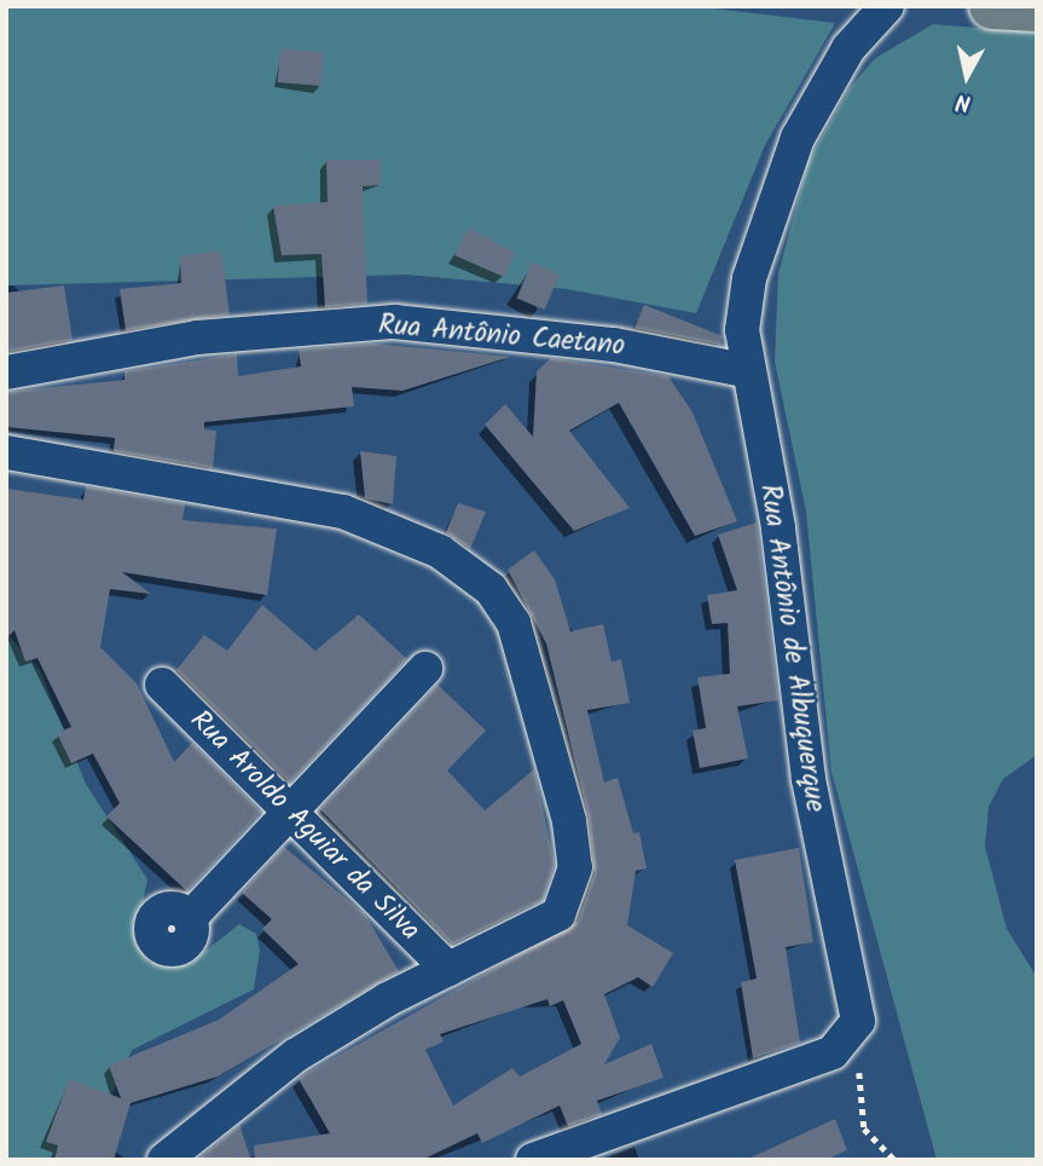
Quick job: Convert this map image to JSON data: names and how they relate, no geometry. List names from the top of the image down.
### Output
{
  "streets": {
    "street": ["Rua Antônio Caetano", "Rua Antônio de Albuquerque", "Rua Aroldo Aguiar da Silva"]
  },
  "crossings": [
    ["Rua Antônio Caetano", "Rua Antônio de Albuquerque"]
  ],
  "north": "bottom"
}
